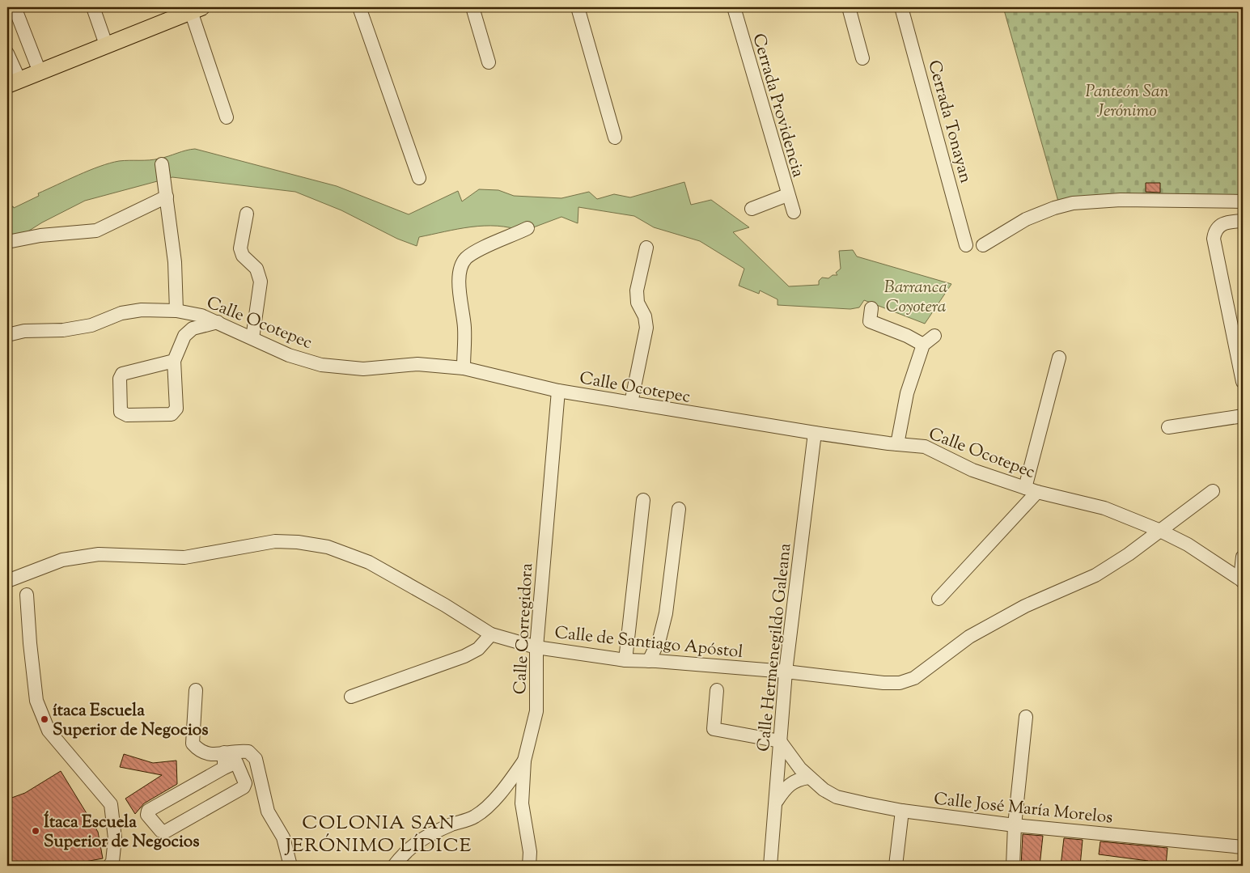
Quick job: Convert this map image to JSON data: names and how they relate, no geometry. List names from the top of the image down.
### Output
{
  "streets": {
    "street": [
      "Cerrada Providencia",
      "Cerrada Tonayan",
      "Calle Ocotepec",
      "Calle Corregidora",
      "Calle de Santiago Apóstol",
      "Calle Hermenegildo Galeana",
      "Calle José María Morelos"
    ]
  },
  "crossings": [
    ["Calle Ocotepec", "Calle Corregidora"],
    ["Calle Ocotepec", "Calle de Santiago Apóstol"],
    ["Calle Ocotepec", "Calle Hermenegildo Galeana"],
    ["Calle Corregidora", "Calle de Santiago Apóstol"],
    ["Calle de Santiago Apóstol", "Calle Hermenegildo Galeana"],
    ["Calle Hermenegildo Galeana", "Calle José María Morelos"]
  ],
  "districts": ["COLONIA SAN JERÓNIMO LÍDICE"],
  "parks": ["Panteón San Jerónimo", "Barranca Coyotera"],
  "places": ["ítaca Escuela Superior de Negocios", "Ítaca Escuela Superior de Negocios"]
}
